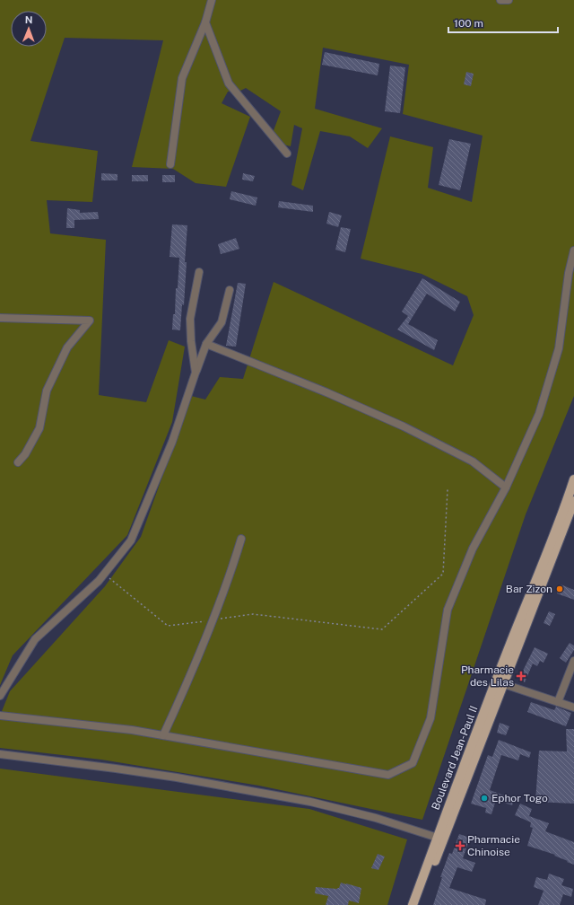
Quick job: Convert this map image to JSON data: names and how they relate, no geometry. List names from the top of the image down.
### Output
{
  "streets": {
    "main road": ["Boulevard Jean-Paul II"]
  },
  "places": {
    "other": ["Bar Zizon", "Ephor Togo"],
    "health": ["Pharmacie des Lilas", "Pharmacie Chinoise"]
  },
  "scale_bar": "100 m",
  "north": "top"
}
